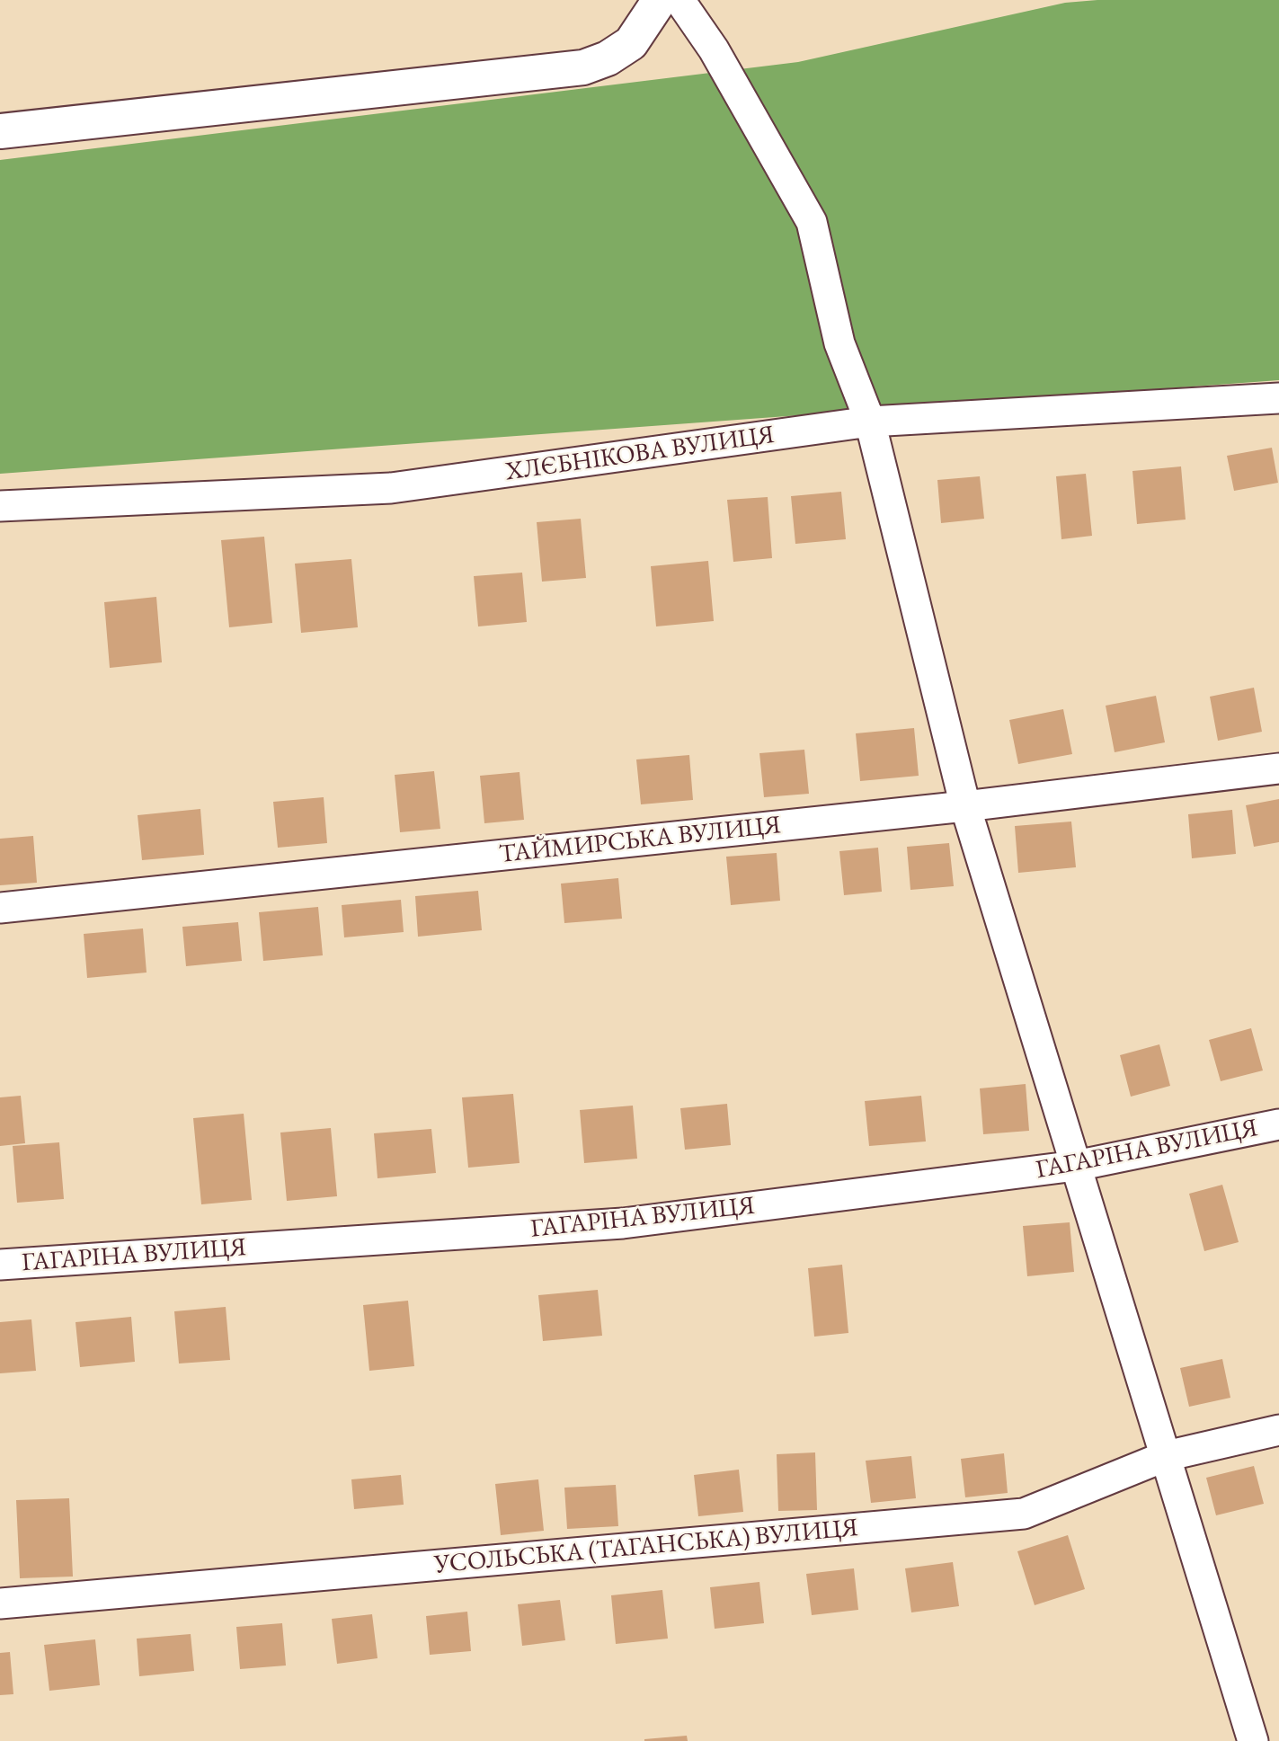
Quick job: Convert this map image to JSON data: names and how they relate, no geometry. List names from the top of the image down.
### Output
{
  "streets": {
    "street": [
      "ХЛЄБНІКОВА ВУЛИЦЯ",
      "ТАЙМИРСЬКА ВУЛИЦЯ",
      "ГАГАРІНА ВУЛИЦЯ",
      "УСОЛЬСЬКА (ТАГАНСЬКА) ВУЛИЦЯ"
    ]
  }
}
